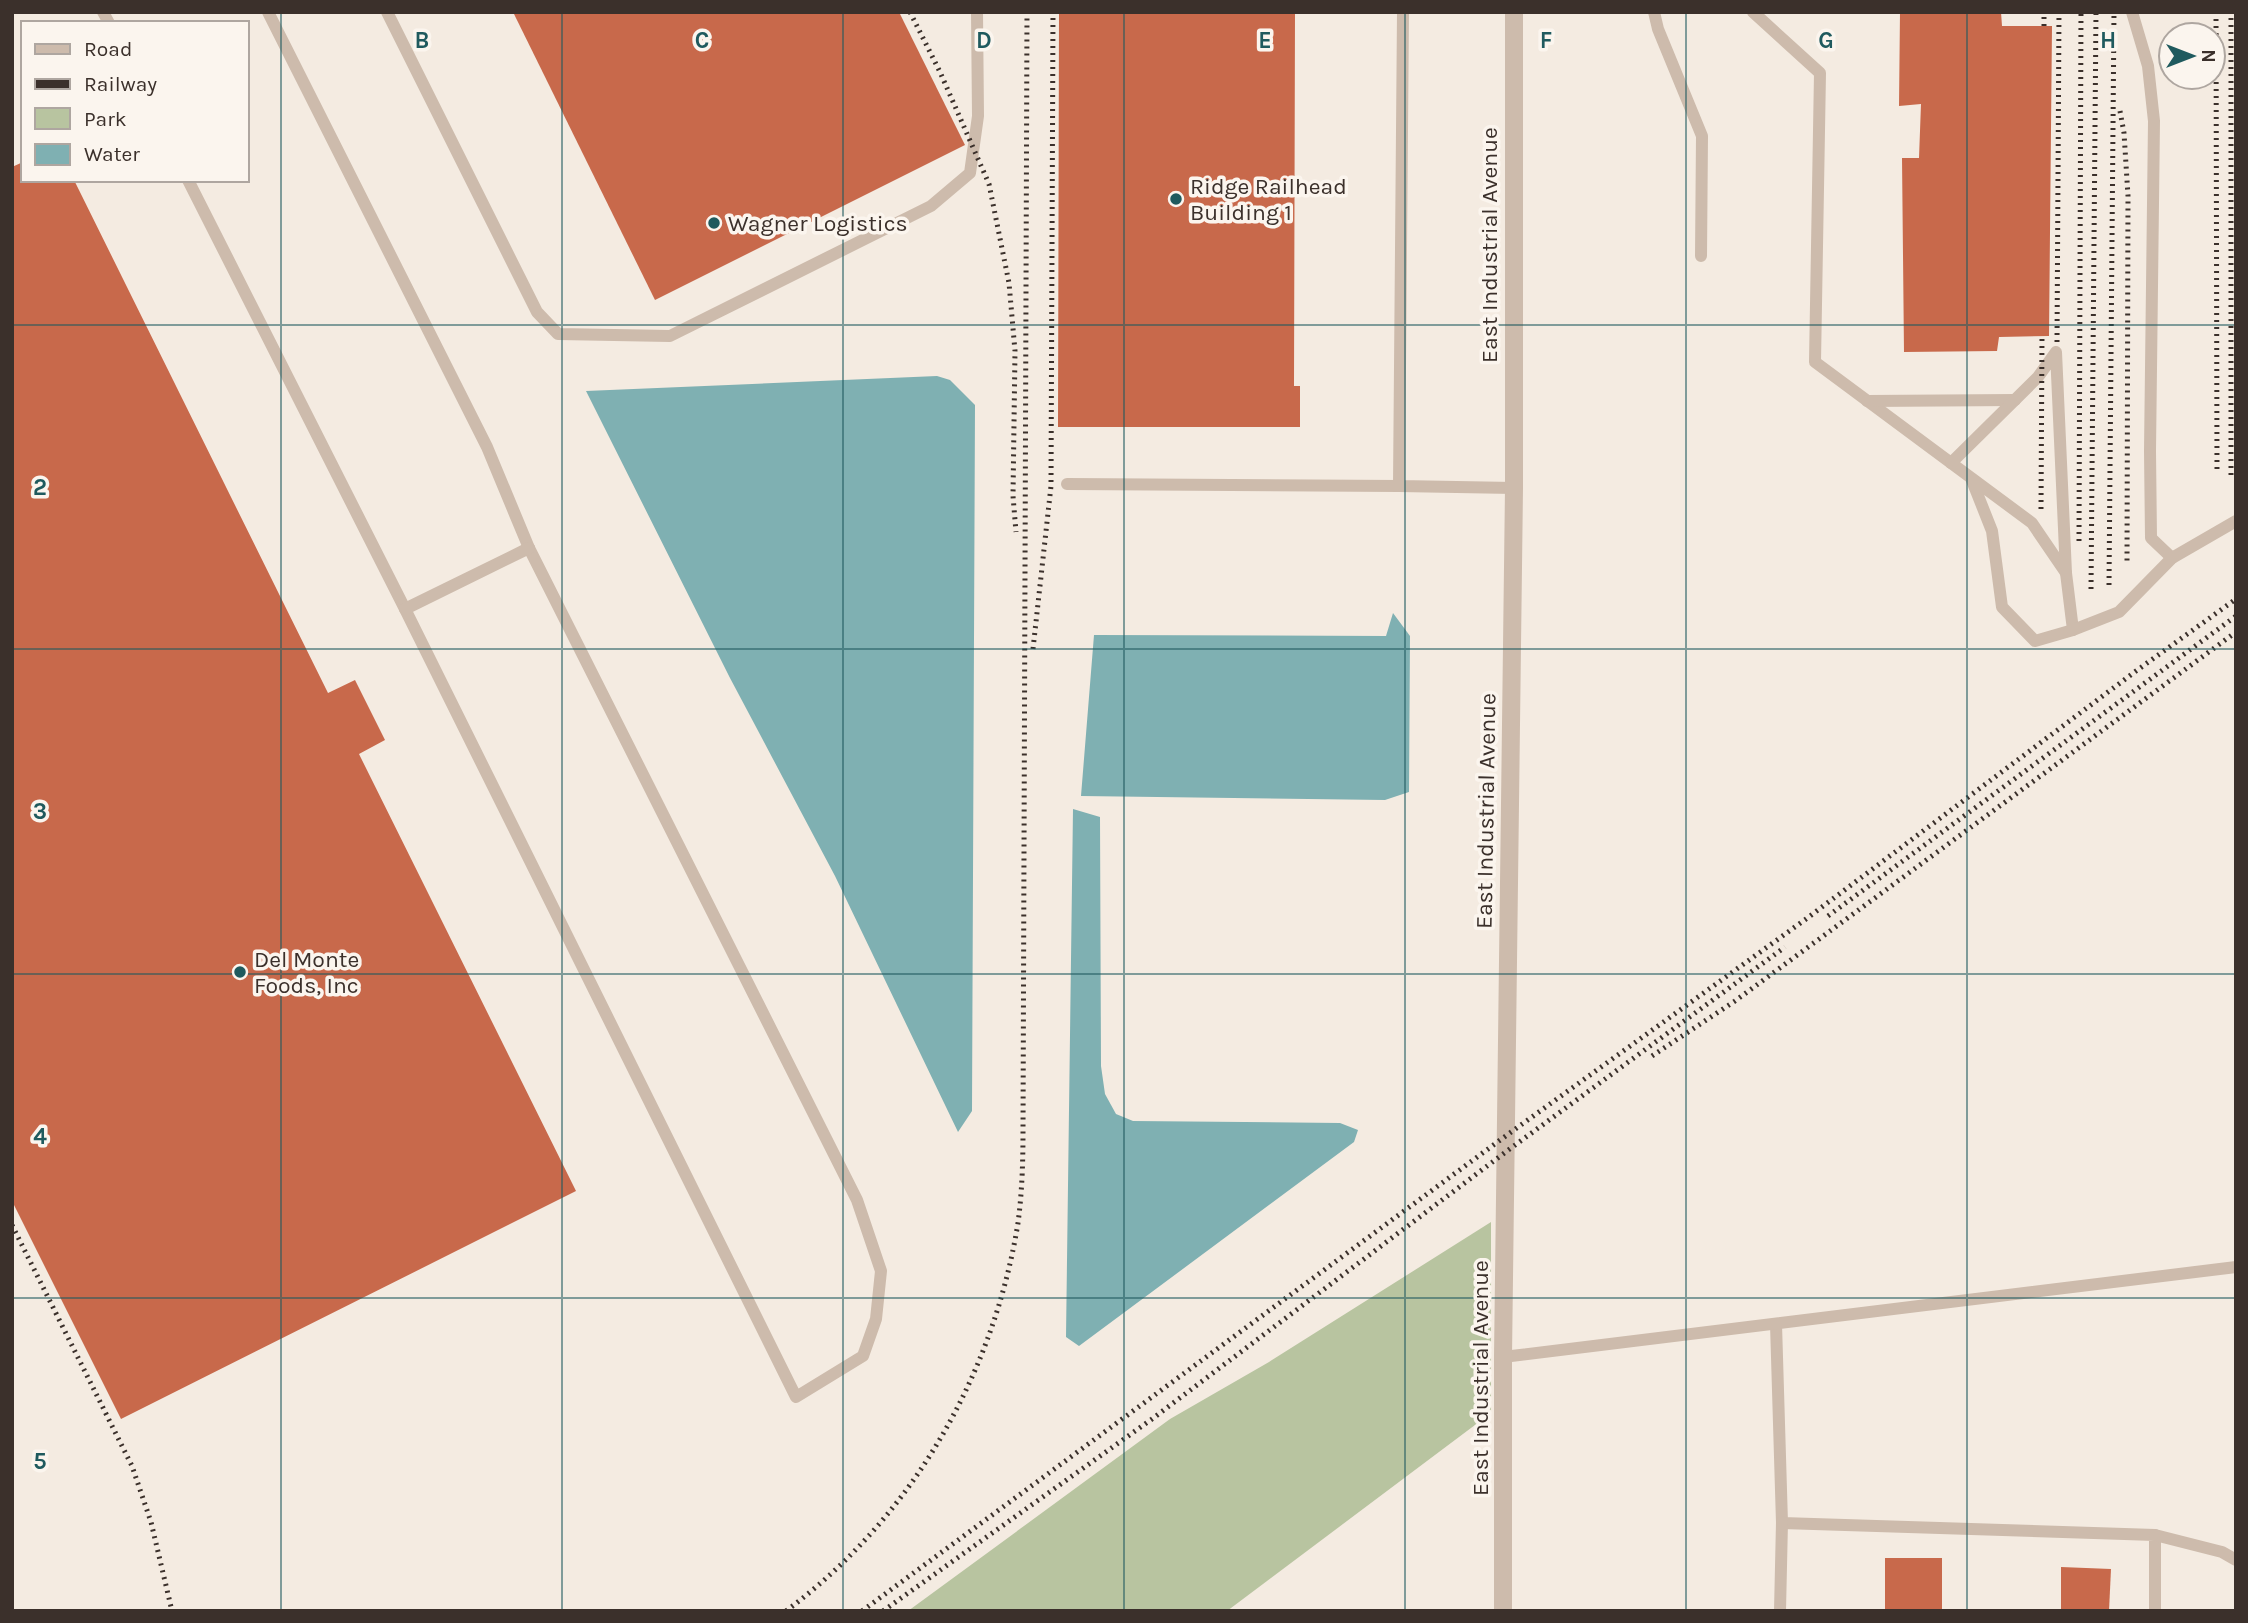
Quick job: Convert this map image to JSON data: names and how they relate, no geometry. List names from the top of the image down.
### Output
{
  "streets": {
    "street": ["East Industrial Avenue"]
  },
  "places": ["Ridge Railhead Building 1", "Wagner Logistics", "Del Monte Foods, Inc"],
  "legend": [
    "Road",
    "Railway",
    "Park",
    "Water"
  ],
  "north": "right",
  "grid": {
    "columns": [
      "B",
      "C",
      "D",
      "E",
      "F",
      "G",
      "H"
    ],
    "rows": [
      "2",
      "3",
      "4",
      "5"
    ]
  }
}
